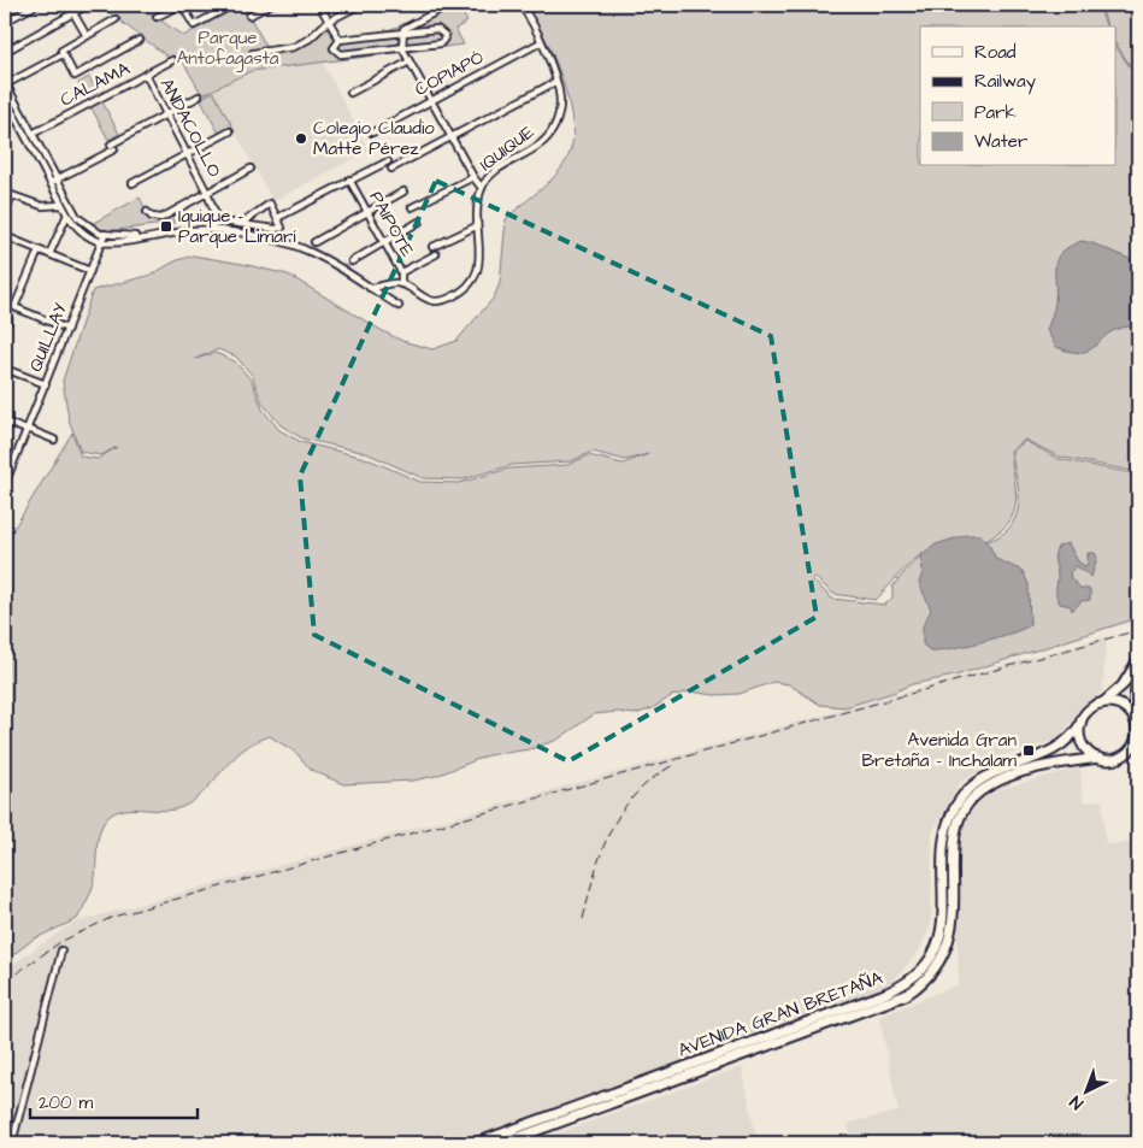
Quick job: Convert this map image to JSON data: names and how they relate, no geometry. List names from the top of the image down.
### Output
{
  "streets": {
    "main road": ["AVENIDA GRAN BRETAÑA"],
    "street": [
      "COPIAPÓ",
      "CALAMA",
      "ANDACOLLO",
      "IQUIQUE",
      "PAIPOTE",
      "QUILLAY"
    ]
  },
  "crossings": [
    ["COPIAPÓ", "IQUIQUE"],
    ["CALAMA", "ANDACOLLO"],
    ["IQUIQUE", "PAIPOTE"]
  ],
  "parks": ["Parque Antofagasta"],
  "places": {
    "other": ["Colegio Claudio Matte Pérez"],
    "transit": ["Iquique - Parque Limarí", "Avenida Gran Bretaña - Inchalam"]
  },
  "legend": [
    "Road",
    "Railway",
    "Park",
    "Water"
  ],
  "scale_bar": "200 m",
  "north": "bottom left"
}
